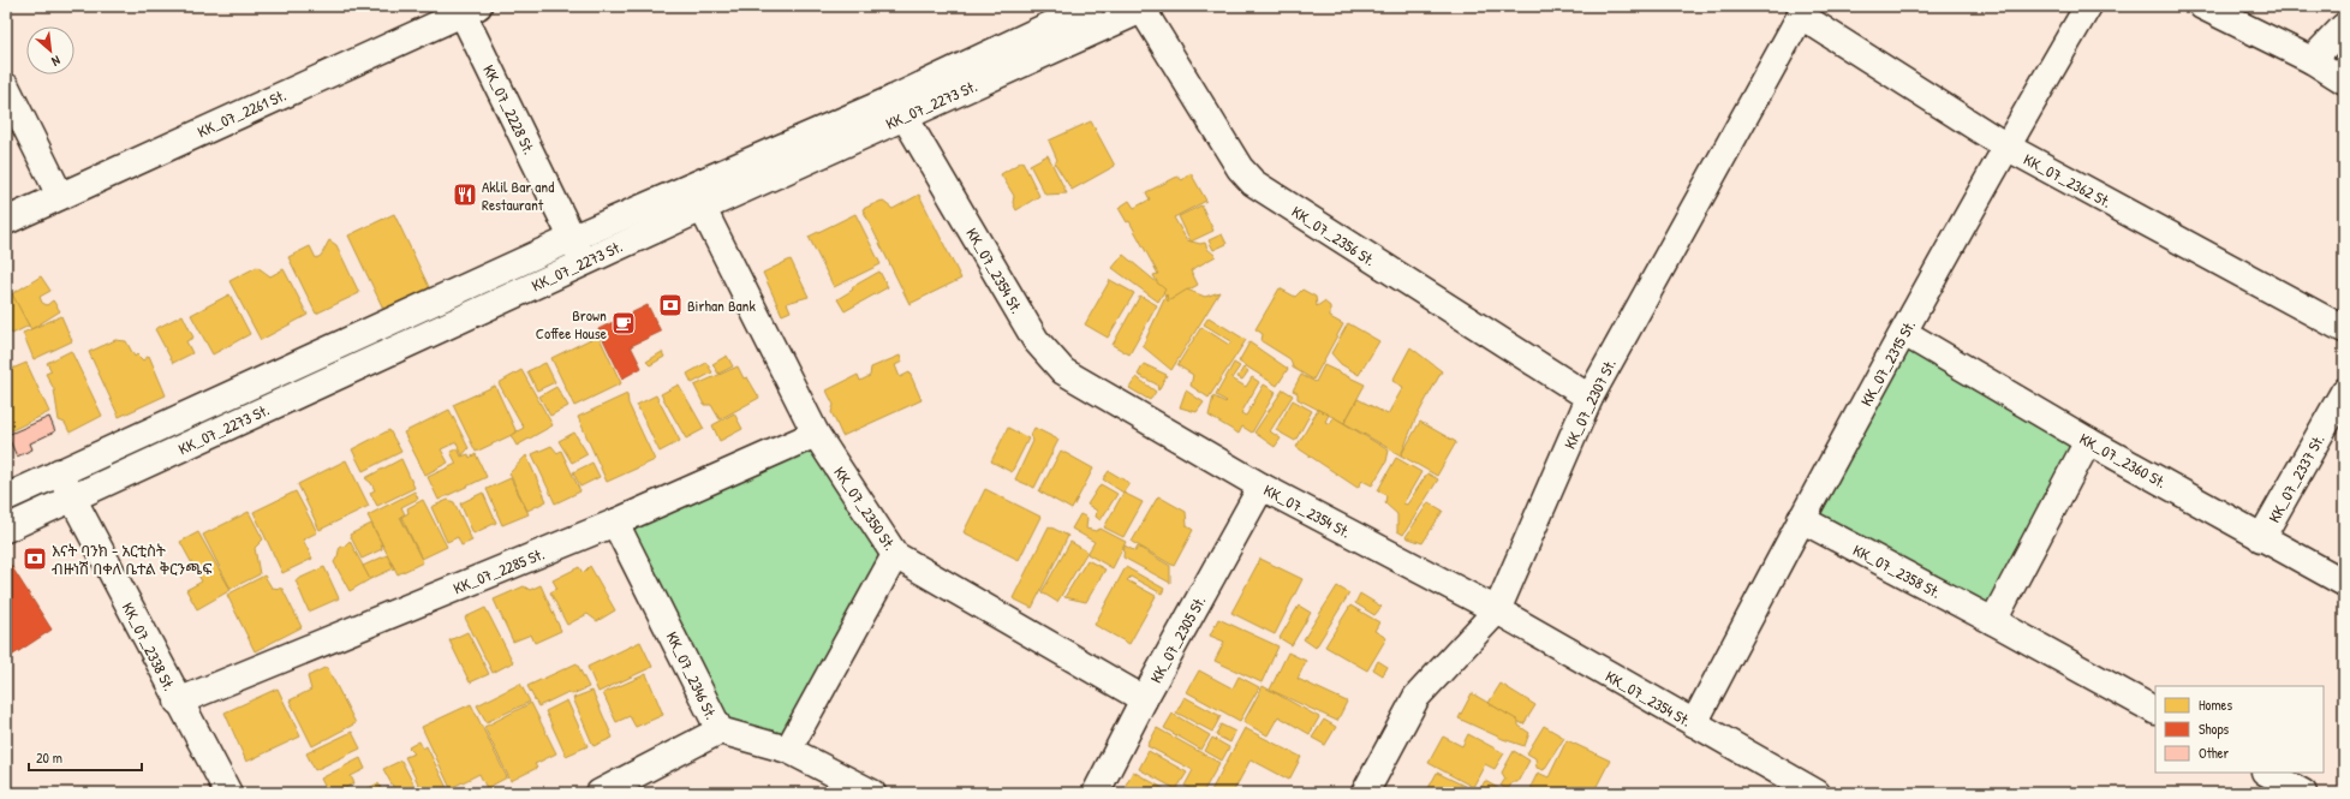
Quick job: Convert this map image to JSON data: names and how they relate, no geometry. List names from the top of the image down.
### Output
{
  "streets": {
    "street": [
      "KK_07_2273 St.",
      "KK_07_2228 St.",
      "KK_07_2261 St.",
      "KK_07_2362 St.",
      "KK_07_2356 St.",
      "KK_07_2354 St.",
      "KK_07_2315 St.",
      "KK_07_2307 St.",
      "KK_07_2360 St.",
      "KK_07_2337 St.",
      "KK_07_2350 St.",
      "KK_07_2285 St.",
      "KK_07_2358 St.",
      "KK_07_2305 St.",
      "KK_07_2338 St.",
      "KK_07_2346 St."
    ]
  },
  "crossings": [
    ["KK_07_2273 St.", "KK_07_2228 St."],
    ["KK_07_2273 St.", "KK_07_2356 St."],
    ["KK_07_2273 St.", "KK_07_2354 St."],
    ["KK_07_2273 St.", "KK_07_2350 St."],
    ["KK_07_2273 St.", "KK_07_2338 St."],
    ["KK_07_2228 St.", "KK_07_2261 St."],
    ["KK_07_2362 St.", "KK_07_2315 St."],
    ["KK_07_2362 St.", "KK_07_2307 St."],
    ["KK_07_2356 St.", "KK_07_2307 St."],
    ["KK_07_2354 St.", "KK_07_2315 St."],
    ["KK_07_2354 St.", "KK_07_2307 St."],
    ["KK_07_2354 St.", "KK_07_2305 St."],
    ["KK_07_2315 St.", "KK_07_2360 St."],
    ["KK_07_2315 St.", "KK_07_2358 St."],
    ["KK_07_2360 St.", "KK_07_2337 St."],
    ["KK_07_2350 St.", "KK_07_2285 St."],
    ["KK_07_2350 St.", "KK_07_2305 St."],
    ["KK_07_2285 St.", "KK_07_2338 St."],
    ["KK_07_2285 St.", "KK_07_2346 St."]
  ],
  "places": {
    "restaurant": ["Aklil Bar and Restaurant"],
    "bank": ["Birhan Bank", "እናት ባንክ - አርቲስት ብዙነሽ በቀለ ቤተል ቅርንጫፍ"],
    "cafe": ["Brown Coffee House"]
  },
  "legend": ["Homes", "Shops", "Other"],
  "scale_bar": "20 m",
  "north": "bottom right"
}
